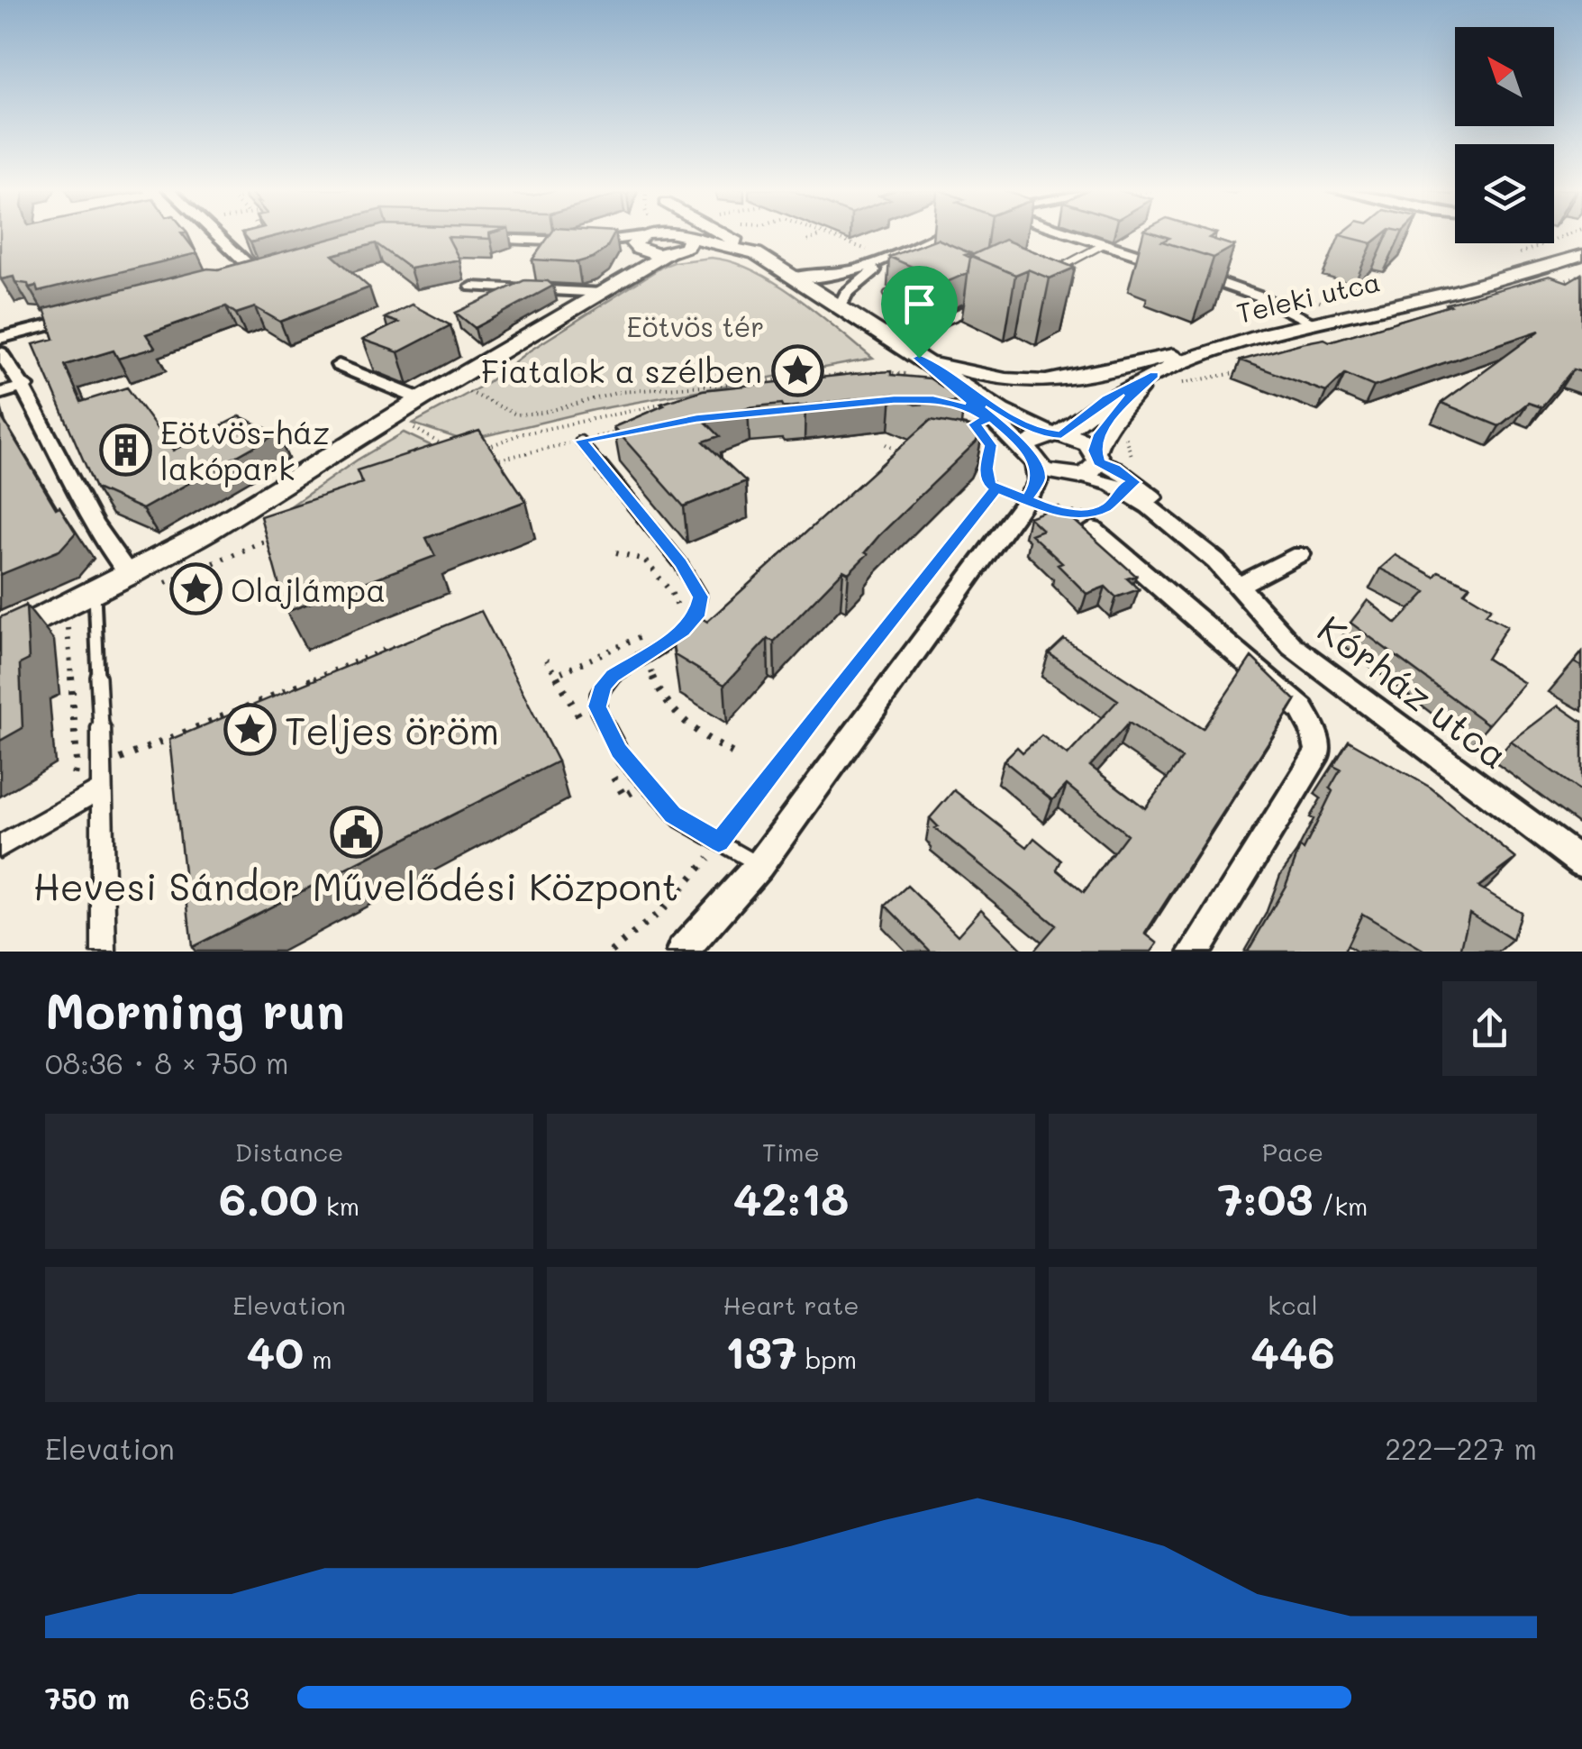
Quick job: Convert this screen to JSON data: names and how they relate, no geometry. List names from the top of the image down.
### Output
{
  "streets": {
    "street": ["Teleki utca", "Kórház utca"]
  },
  "crossings": [
    ["Teleki utca", "Kórház utca"]
  ],
  "parks": ["Eötvös tér"],
  "places": {
    "place": ["Fiatalok a szélben", "Olajlámpa", "Teljes öröm"],
    "building": ["Eötvös-ház lakópark"],
    "public building": ["Hevesi Sándor Művelődési Központ"]
  },
  "north": "top left",
  "page": {
    "heading": ["Morning run", "08:36 · 8 × 750 m"],
    "stats": [
      ["Distance", "6.00 km"],
      ["Time", "42:18"],
      ["Pace", "7:03 /km"],
      ["Elevation", "40 m"],
      ["Heart rate", "137 bpm"],
      ["kcal", "446"]
    ],
    "chart": ["Elevation", "222–227 m"],
    "list": [
      {
        "name": "750 m",
        "note": "6:53"
      }
    ]
  }
}
